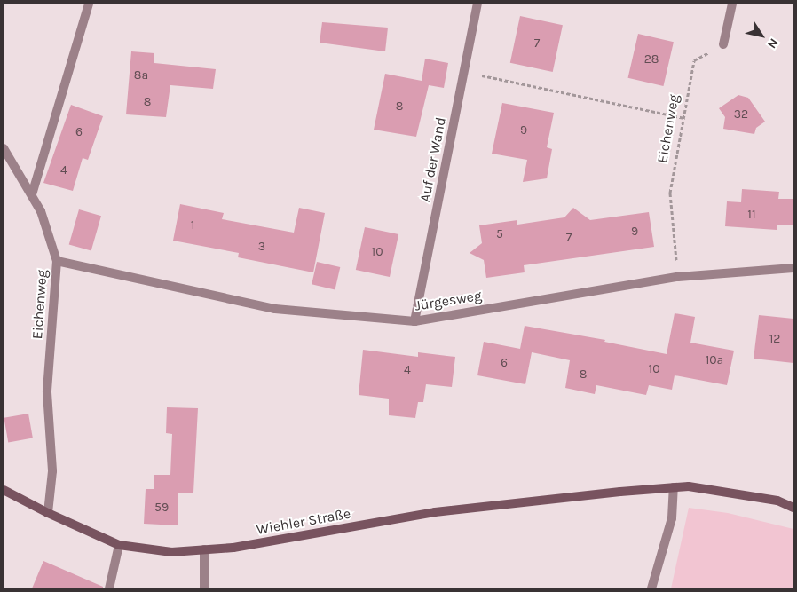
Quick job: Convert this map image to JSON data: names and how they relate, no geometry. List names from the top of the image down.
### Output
{
  "streets": {
    "main road": ["Wiehler Straße"],
    "street": ["Eichenweg", "Auf der Wand", "Jürgesweg"]
  },
  "crossings": [
    ["Eichenweg", "Jürgesweg"],
    ["Eichenweg", "Wiehler Straße"],
    ["Auf der Wand", "Jürgesweg"]
  ],
  "house_numbers": [
    "7",
    "28",
    "8a",
    "8",
    "8",
    "32",
    "9",
    "6",
    "4",
    "11",
    "1",
    "9",
    "5",
    "7",
    "3",
    "10",
    "12",
    "10a",
    "6",
    "10",
    "4",
    "8",
    "59"
  ],
  "north": "bottom right"
}
